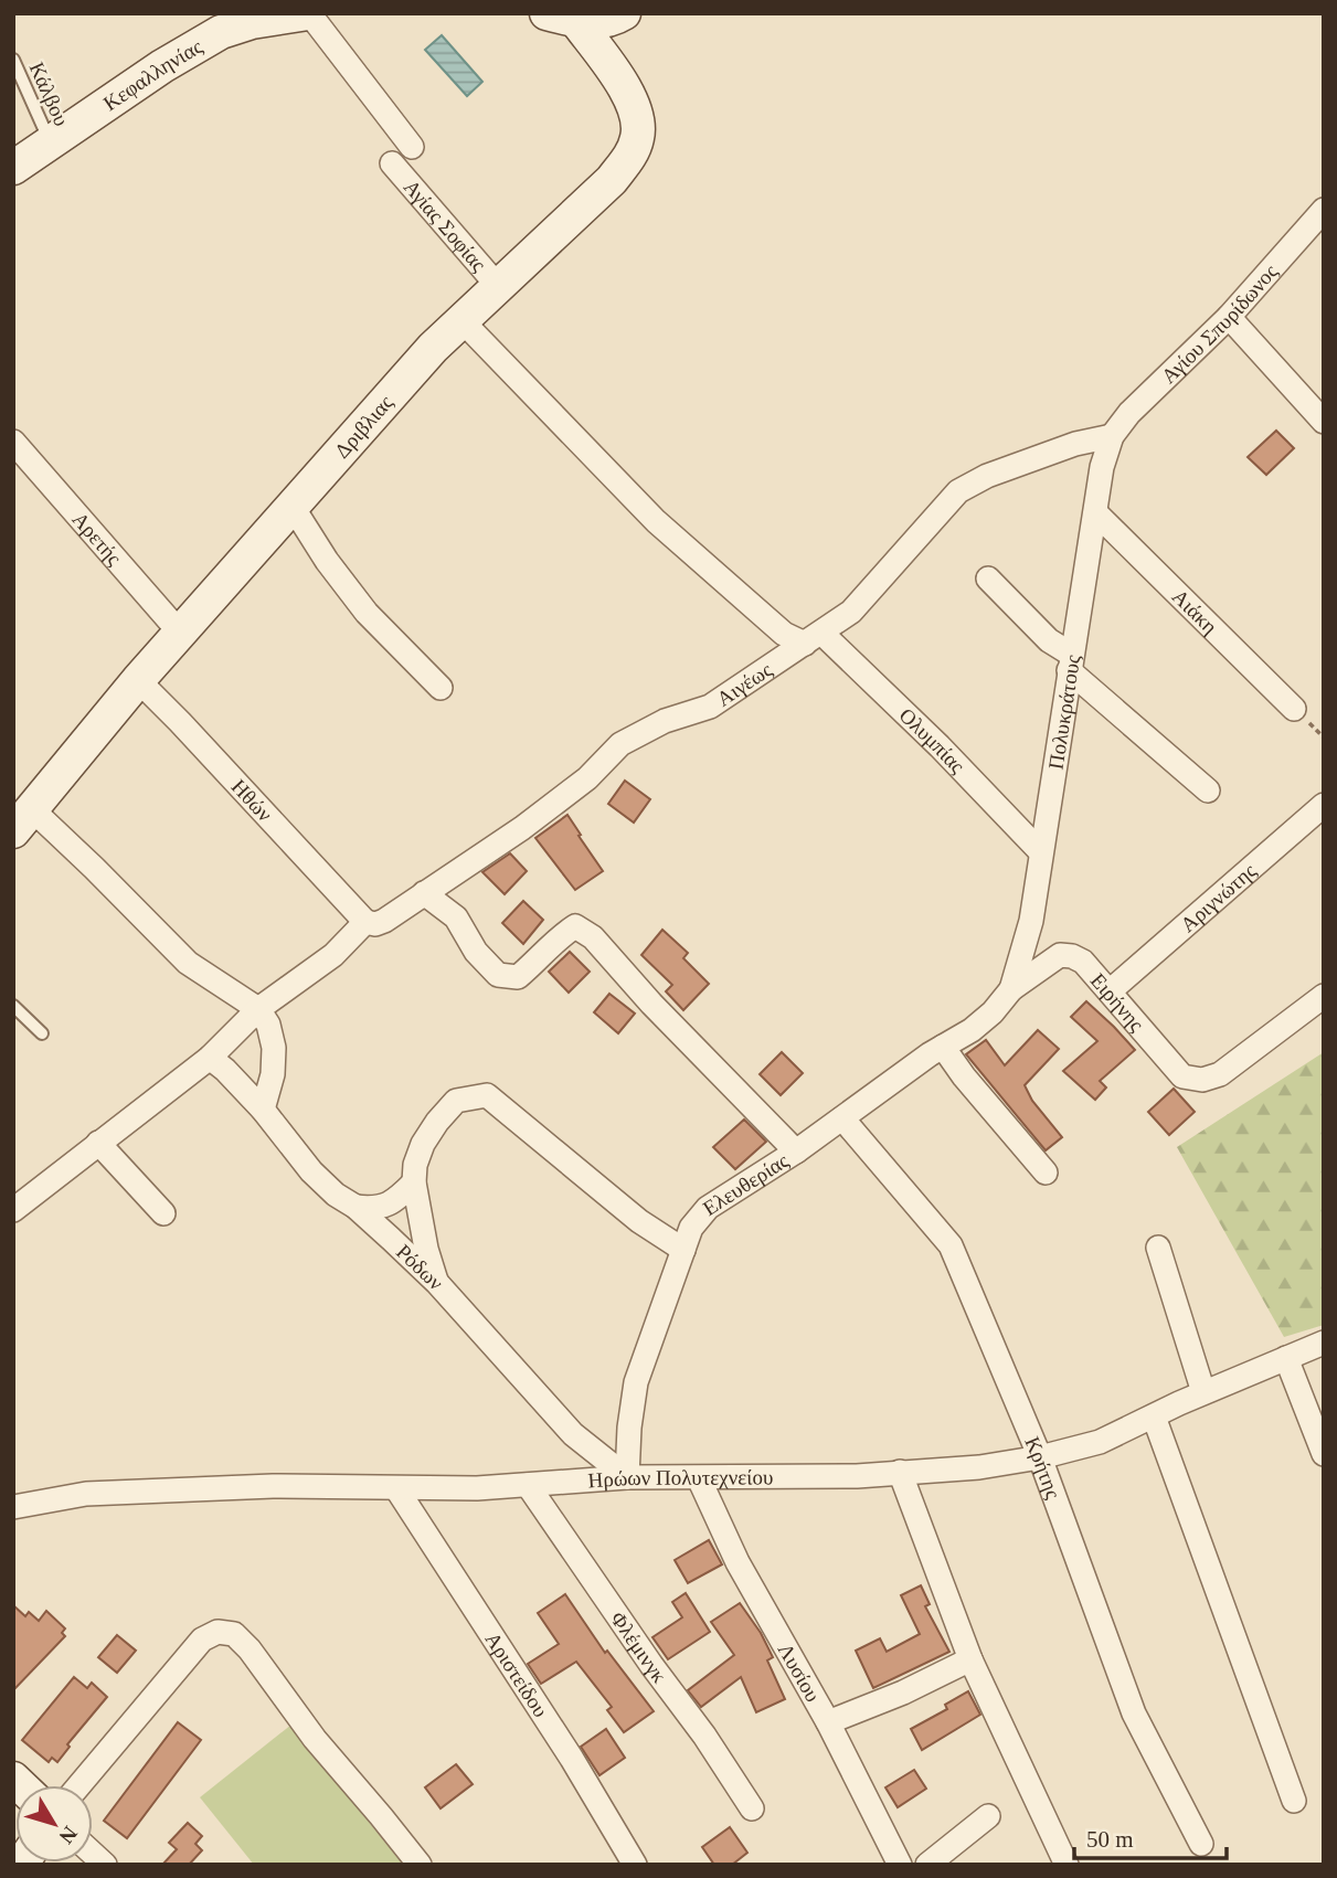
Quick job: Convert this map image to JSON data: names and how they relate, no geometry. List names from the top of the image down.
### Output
{
  "streets": {
    "street": [
      "Κεφαλληνίας",
      "Αγίας Σοφίας",
      "Αγίου Σπυρίδωνος",
      "Δριβλιας",
      "Αρετής",
      "Αιάκη",
      "Αιγέως",
      "Πολυκράτους",
      "Ολυμπίας",
      "Ηθών",
      "Αριγνώτης",
      "Ειρήνης",
      "Ελευθερίας",
      "Ρόδων",
      "Κρήτης",
      "Ηρώων Πολυτεχνείου",
      "Φλέμινγκ",
      "Λυσίου",
      "Αριστείδου"
    ],
    "lane": ["Κάλβου"]
  },
  "crossings": [
    ["Κεφαλληνίας", "Κάλβου"],
    ["Αγίας Σοφίας", "Δριβλιας"],
    ["Αγίου Σπυρίδωνος", "Αιγέως"],
    ["Αγίου Σπυρίδωνος", "Πολυκράτους"],
    ["Δριβλιας", "Αρετής"],
    ["Δριβλιας", "Ολυμπίας"],
    ["Δριβλιας", "Ηθών"],
    ["Αιάκη", "Πολυκράτους"],
    ["Αιγέως", "Πολυκράτους"],
    ["Αιγέως", "Ολυμπίας"],
    ["Αιγέως", "Ηθών"],
    ["Πολυκράτους", "Ολυμπίας"],
    ["Πολυκράτους", "Ειρήνης"],
    ["Πολυκράτους", "Ελευθερίας"],
    ["Αριγνώτης", "Ειρήνης"],
    ["Ειρήνης", "Ελευθερίας"],
    ["Ελευθερίας", "Ρόδων"],
    ["Ελευθερίας", "Κρήτης"],
    ["Ελευθερίας", "Ηρώων Πολυτεχνείου"],
    ["Ρόδων", "Ηρώων Πολυτεχνείου"],
    ["Κρήτης", "Ηρώων Πολυτεχνείου"],
    ["Ηρώων Πολυτεχνείου", "Φλέμινγκ"],
    ["Ηρώων Πολυτεχνείου", "Λυσίου"],
    ["Ηρώων Πολυτεχνείου", "Αριστείδου"]
  ],
  "scale_bar": "50 m",
  "north": "bottom right"
}
